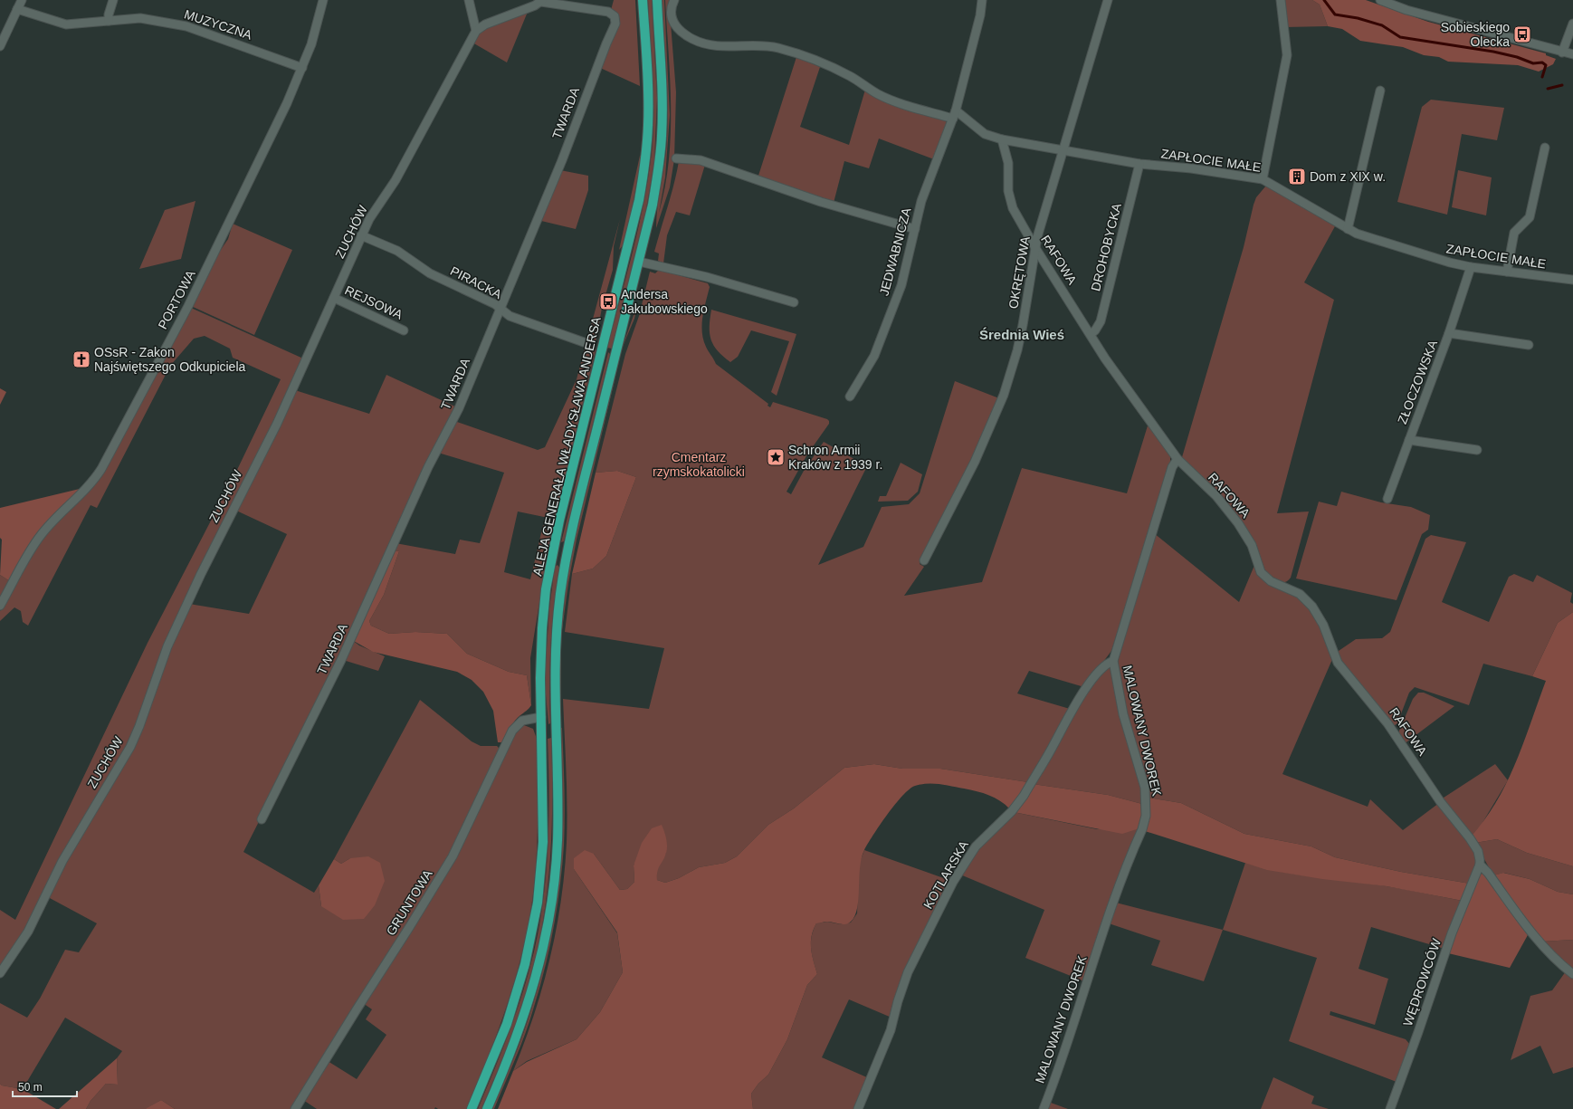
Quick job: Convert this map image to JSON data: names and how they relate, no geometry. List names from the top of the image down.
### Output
{
  "streets": {
    "main road": ["ALEJA GENERAŁA WŁADYSŁAWA ANDERSA"],
    "street": [
      "MUZYCZNA",
      "TWARDA",
      "ZAPŁOCIE MAŁE",
      "ZUCHÓW",
      "DROHOBYCKA",
      "JEDWABNICZA",
      "RAFOWA",
      "OKRĘTOWA",
      "PIRACKA",
      "PORTOWA",
      "REJSOWA",
      "ZŁOCZOWSKA",
      "MALOWANY DWOREK",
      "KOTLARSKA",
      "GRUNTOWA",
      "WĘDROWCÓW"
    ]
  },
  "crossings": [
    ["MUZYCZNA", "PORTOWA"],
    ["TWARDA", "PIRACKA"],
    ["ZAPŁOCIE MAŁE", "DROHOBYCKA"],
    ["ZAPŁOCIE MAŁE", "RAFOWA"],
    ["ZAPŁOCIE MAŁE", "OKRĘTOWA"],
    ["ZAPŁOCIE MAŁE", "ZŁOCZOWSKA"],
    ["ZUCHÓW", "PIRACKA"],
    ["ZUCHÓW", "REJSOWA"],
    ["DROHOBYCKA", "RAFOWA"],
    ["RAFOWA", "OKRĘTOWA"],
    ["RAFOWA", "MALOWANY DWOREK"],
    ["RAFOWA", "WĘDROWCÓW"],
    ["ALEJA GENERAŁA WŁADYSŁAWA ANDERSA", "GRUNTOWA"],
    ["MALOWANY DWOREK", "KOTLARSKA"]
  ],
  "districts": ["Średnia Wieś"],
  "parks": ["Cmentarz rzymskokatolicki"],
  "places": {
    "bus stop": ["Sobieskiego Olecka", "Andersa Jakubowskiego"],
    "building": ["Dom z XIX w."],
    "church": ["OSsR - Zakon Najświętszego Odkupiciela"],
    "place": ["Schron Armii Kraków z 1939 r."]
  },
  "scale_bar": "50 m"
}
